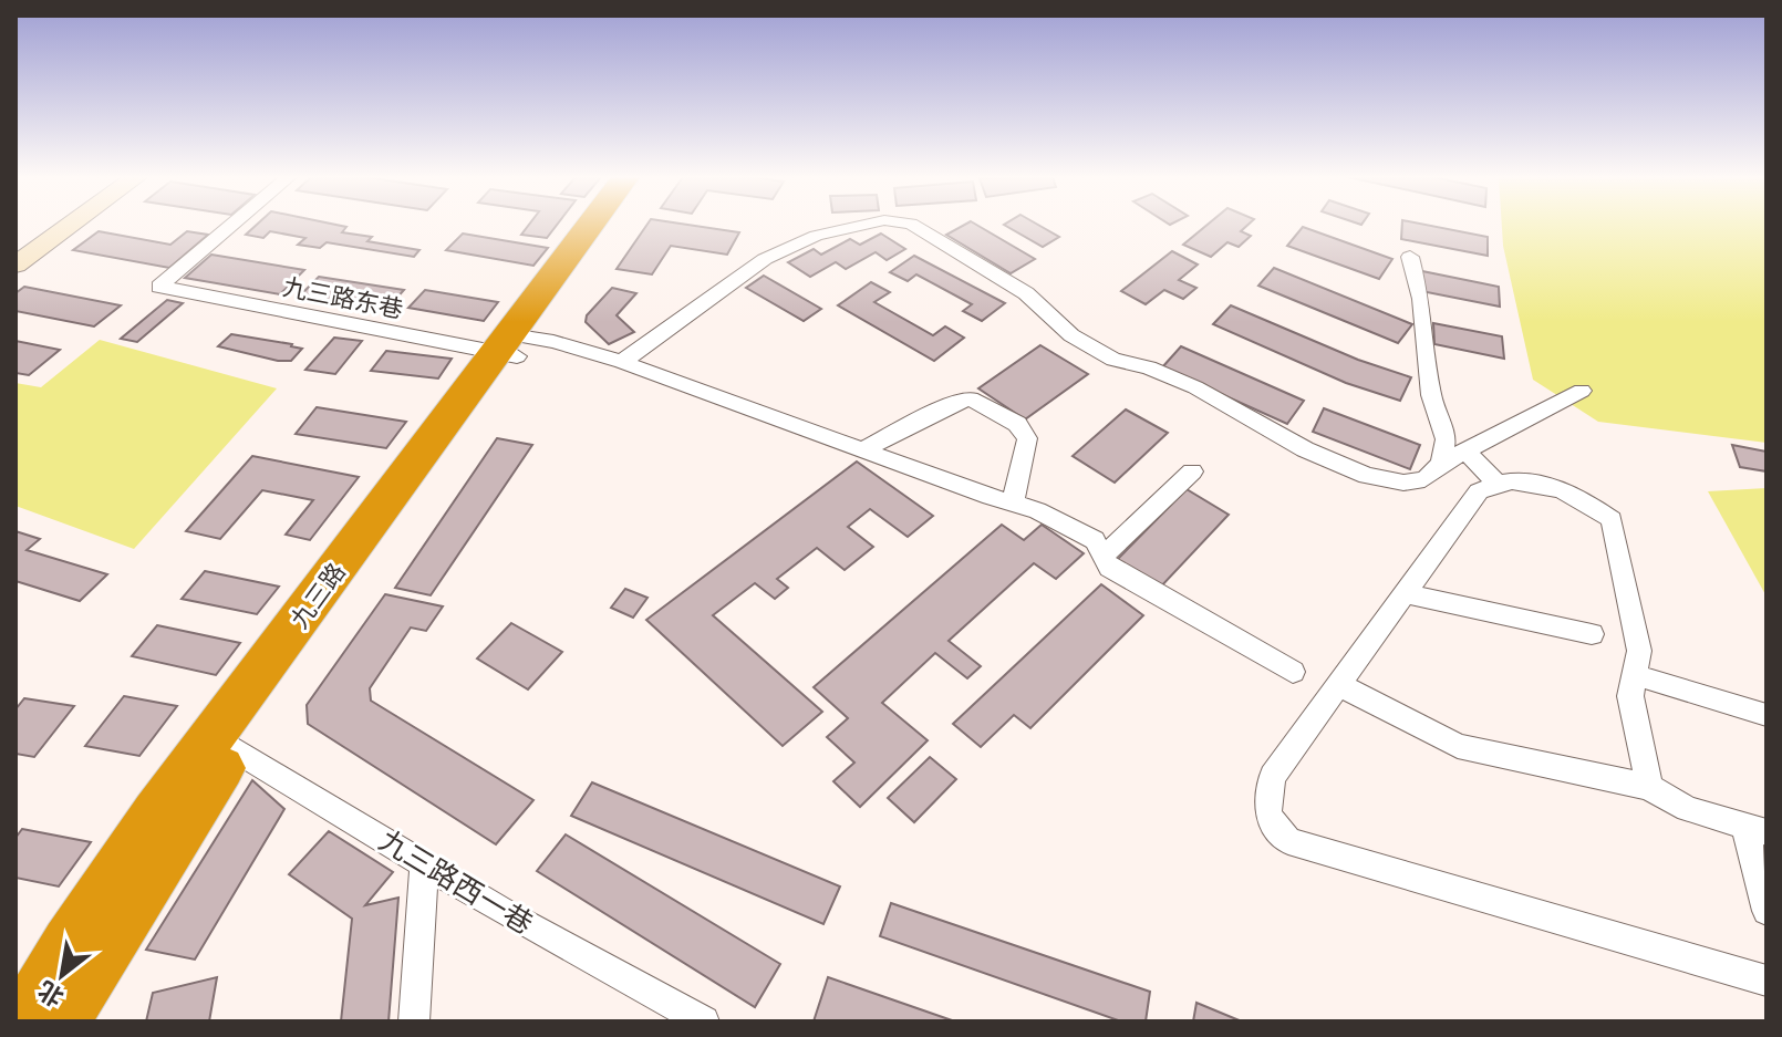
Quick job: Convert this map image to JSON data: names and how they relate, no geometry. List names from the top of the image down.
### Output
{
  "streets": {
    "highway": ["九三路"],
    "street": ["九三路东巷", "九三路西一巷"]
  },
  "crossings": [
    ["九三路东巷", "九三路"],
    ["九三路", "九三路西一巷"]
  ],
  "north": "bottom left"
}
